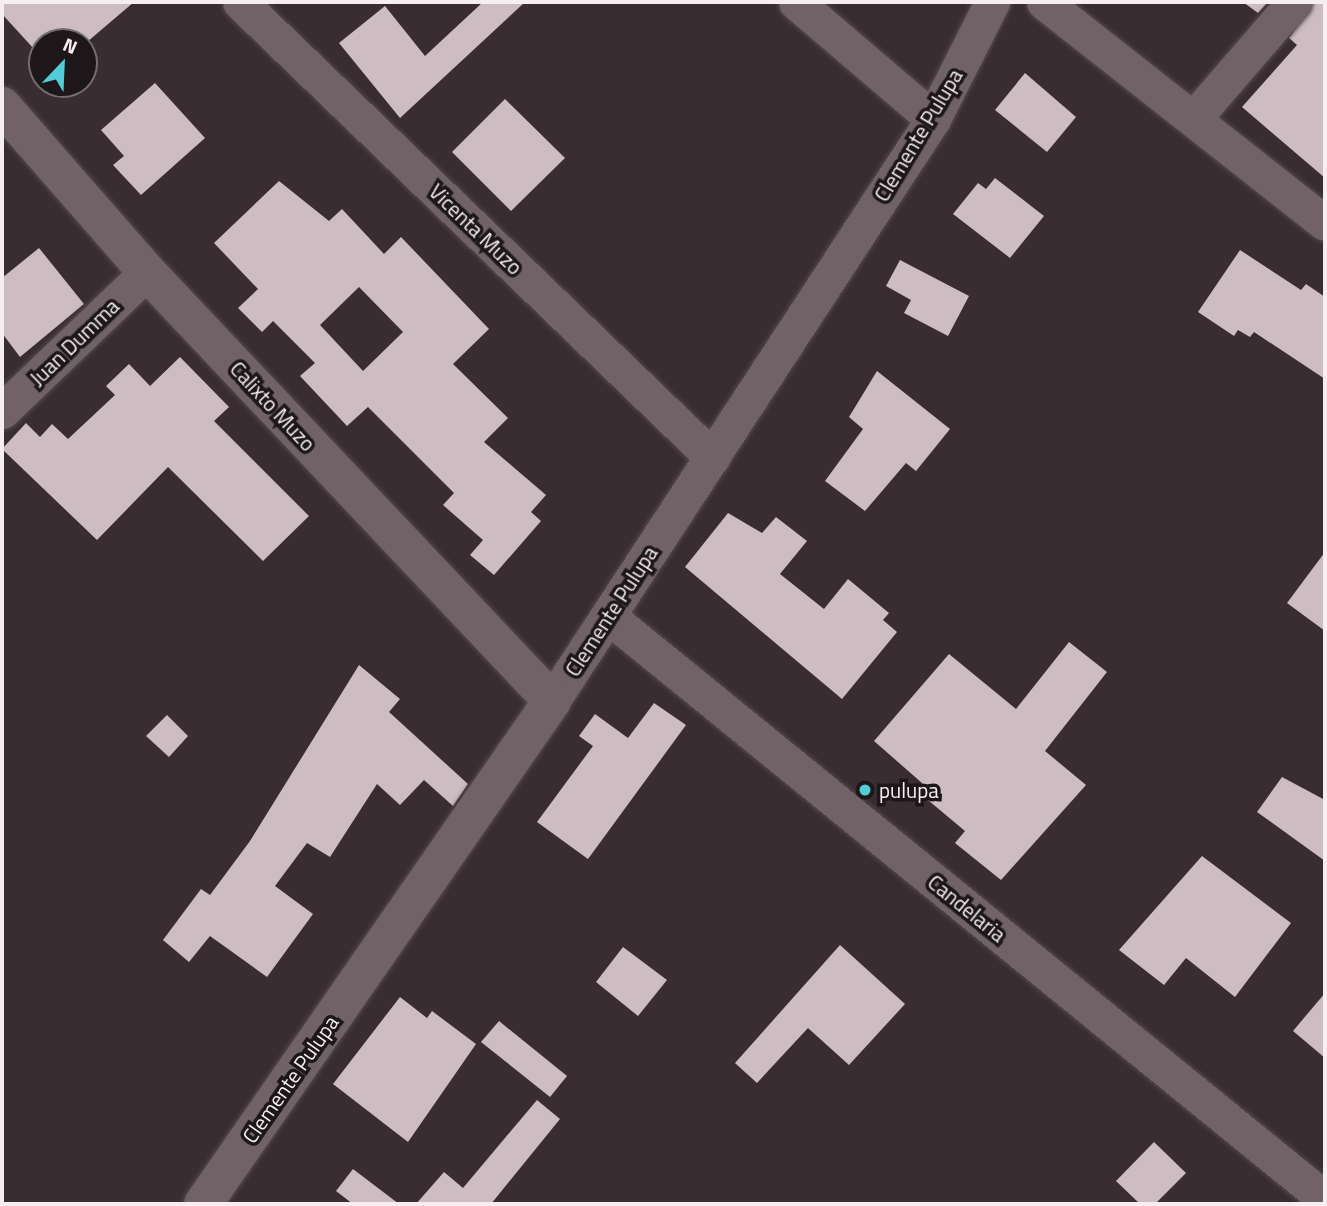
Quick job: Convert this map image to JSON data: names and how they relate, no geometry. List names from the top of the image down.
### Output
{
  "streets": {
    "street": [
      "Clemente Pulupa",
      "Vicenta Muzo",
      "Juan Dumma",
      "Calixto Muzo",
      "Candelaria"
    ]
  },
  "crossings": [
    ["Clemente Pulupa", "Vicenta Muzo"],
    ["Clemente Pulupa", "Calixto Muzo"],
    ["Clemente Pulupa", "Candelaria"],
    ["Juan Dumma", "Calixto Muzo"]
  ],
  "places": ["pulupa"],
  "north": "top right"
}
